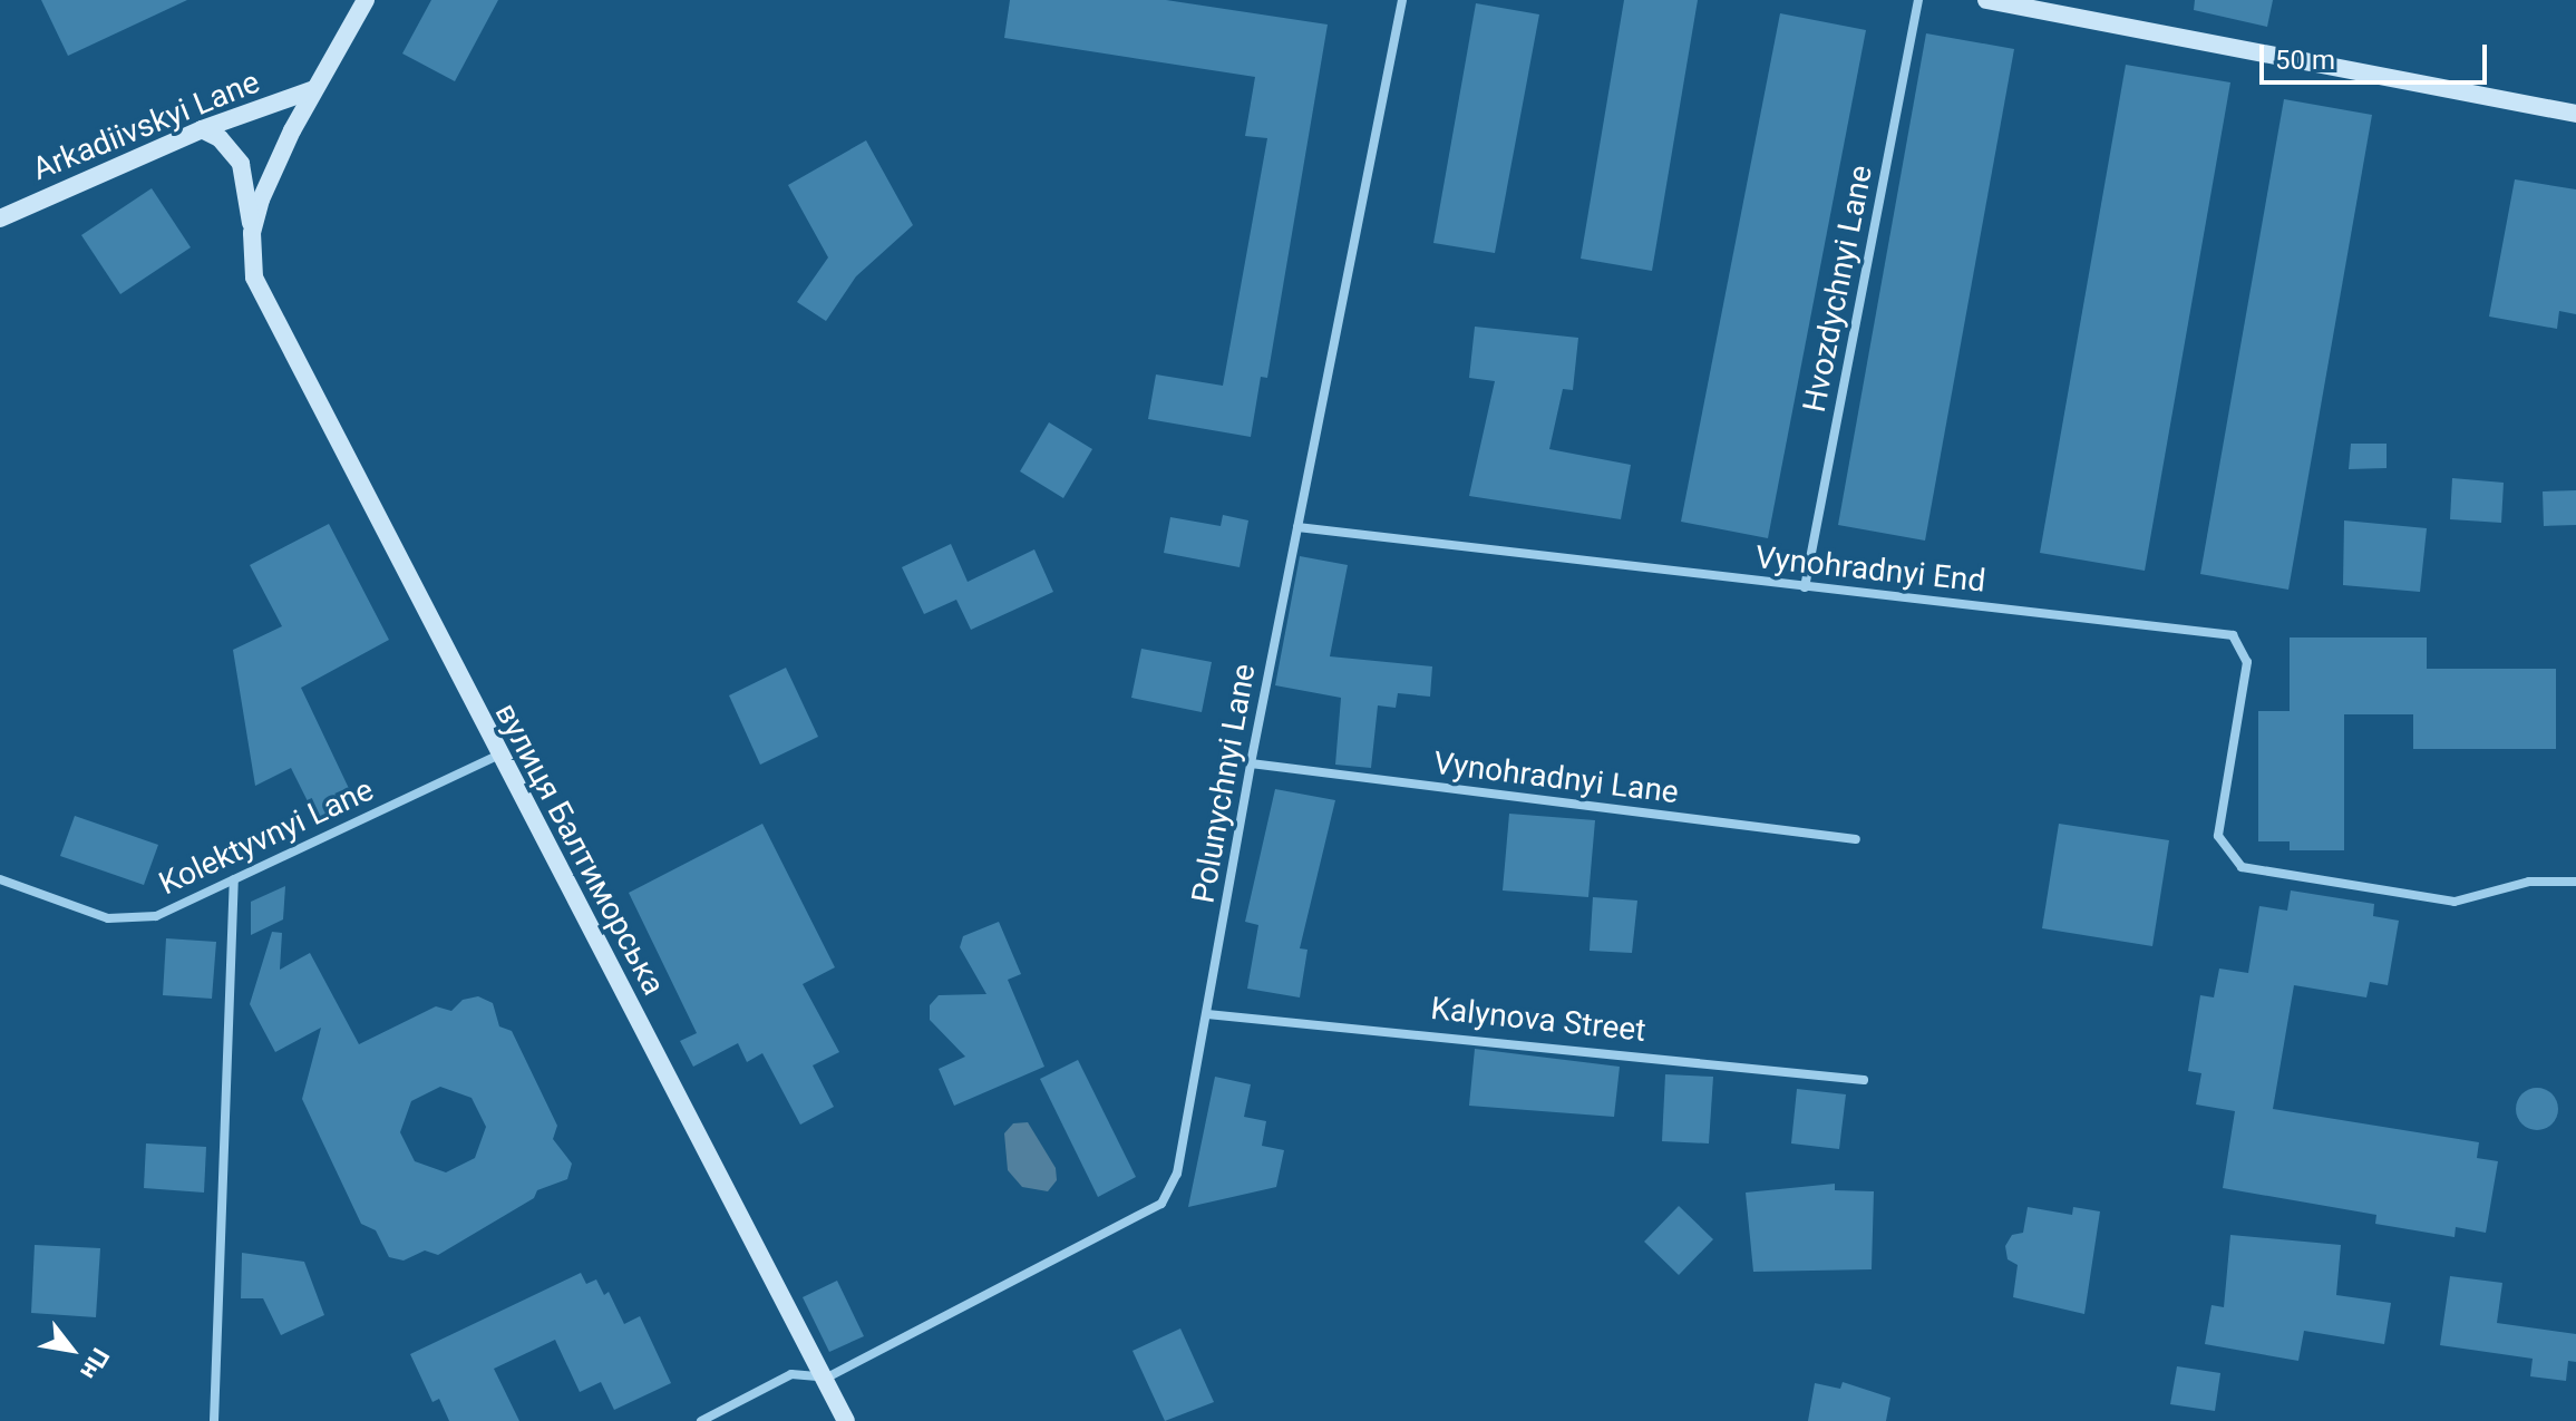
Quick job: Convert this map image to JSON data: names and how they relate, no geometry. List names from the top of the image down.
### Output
{
  "streets": {
    "main road": ["Arkadiivskyi Lane", "вулиця Балтиморська"],
    "street": [
      "Hvozdychnyi Lane",
      "Vynohradnyi End",
      "Vynohradnyi Lane",
      "Polunychnyi Lane",
      "Kolektyvnyi Lane",
      "Kalynova Street"
    ]
  },
  "crossings": [
    ["Arkadiivskyi Lane", "вулиця Балтиморська"],
    ["Hvozdychnyi Lane", "Vynohradnyi End"],
    ["Vynohradnyi End", "Polunychnyi Lane"],
    ["Vynohradnyi Lane", "Polunychnyi Lane"],
    ["Polunychnyi Lane", "вулиця Балтиморська"],
    ["Polunychnyi Lane", "Kalynova Street"],
    ["Kolektyvnyi Lane", "вулиця Балтиморська"]
  ],
  "scale_bar": "50 m",
  "north": "bottom right"
}
